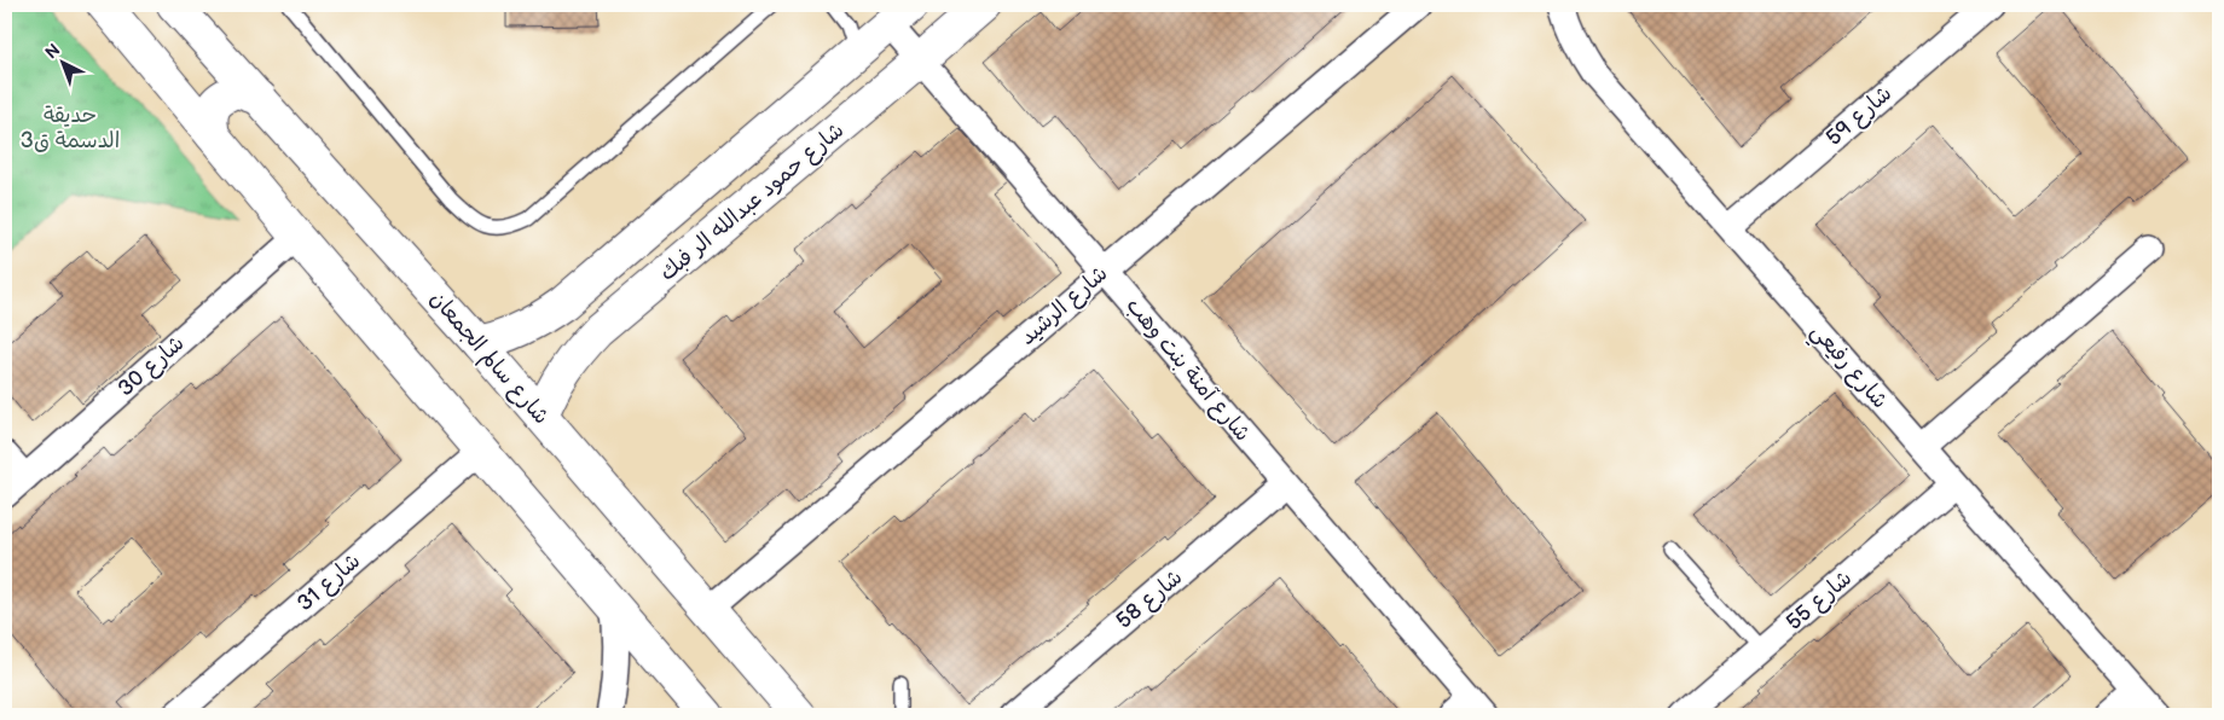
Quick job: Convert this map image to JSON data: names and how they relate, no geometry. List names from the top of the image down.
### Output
{
  "streets": {
    "street": [
      "شارع 59",
      "شارع حمود عبدالله الر فبك",
      "شارع الرشيد",
      "شارع سالم الجمعان",
      "شارع 30",
      "شارع رفيعي",
      "شارع آمنة بنت وهب",
      "شارع 31",
      "شارع 58",
      "شارع 55"
    ]
  },
  "crossings": [
    ["شارع 59", "شارع رفيعي"],
    ["شارع حمود عبدالله الر فبك", "شارع سالم الجمعان"],
    ["شارع حمود عبدالله الر فبك", "شارع آمنة بنت وهب"],
    ["شارع الرشيد", "شارع سالم الجمعان"],
    ["شارع الرشيد", "شارع آمنة بنت وهب"],
    ["شارع رفيعي", "شارع 55"],
    ["شارع آمنة بنت وهب", "شارع 58"]
  ],
  "parks": ["حديقة الدسمة ق3"],
  "north": "top left"
}
